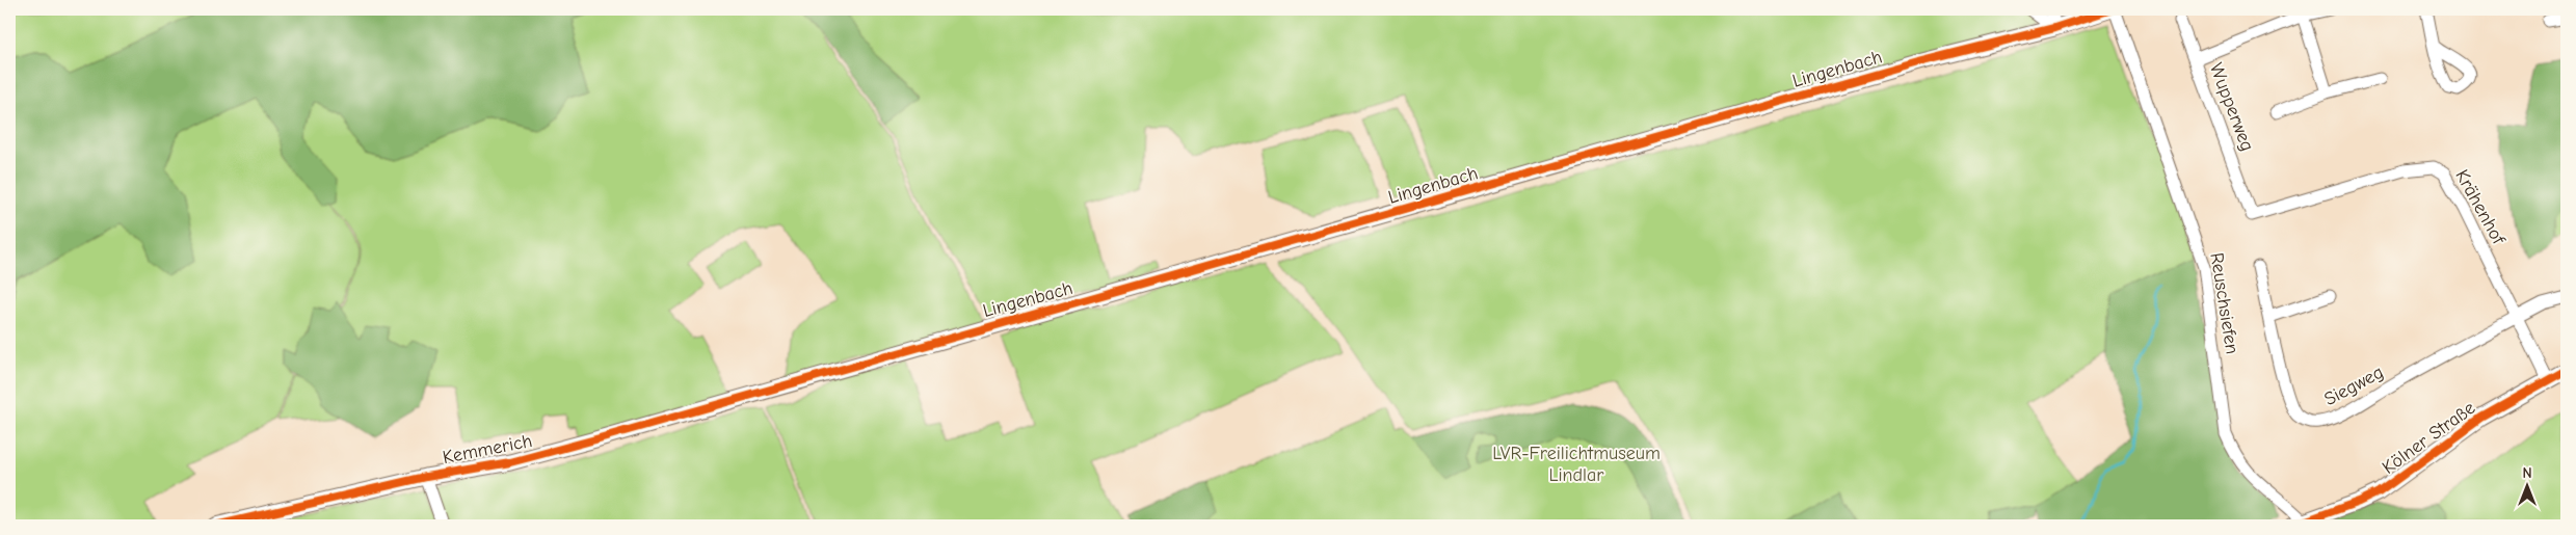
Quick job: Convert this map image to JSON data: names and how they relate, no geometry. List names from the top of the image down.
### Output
{
  "streets": {
    "street": [
      "Lingenbach",
      "Wupperweg",
      "Krähenhof",
      "Reuschsiefen",
      "Siegweg",
      "Kölner Straße",
      "Kemmerich"
    ]
  },
  "crossings": [
    ["Lingenbach", "Reuschsiefen"],
    ["Lingenbach", "Kemmerich"],
    ["Wupperweg", "Krähenhof"],
    ["Krähenhof", "Siegweg"],
    ["Krähenhof", "Kölner Straße"],
    ["Reuschsiefen", "Kölner Straße"]
  ],
  "parks": ["LVR-Freilichtmuseum Lindlar"],
  "north": "top"
}
